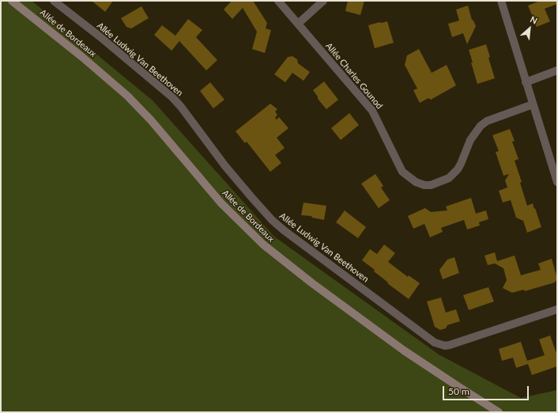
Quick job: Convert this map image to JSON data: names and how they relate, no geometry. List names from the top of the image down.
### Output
{
  "streets": {
    "main road": ["Allée de Bordeaux"],
    "street": ["Allée Ludwig Van Beethoven", "Allée Charles Gounod"]
  },
  "scale_bar": "50 m",
  "north": "top right"
}
